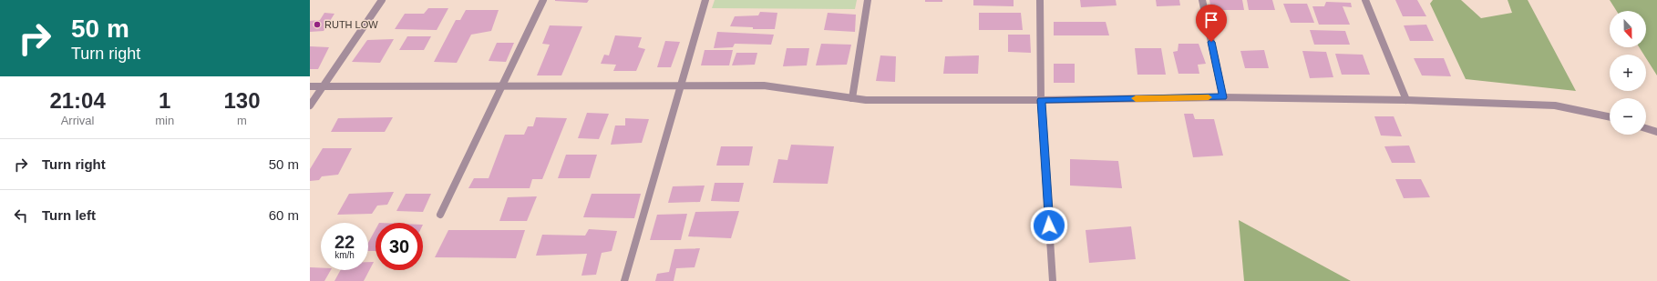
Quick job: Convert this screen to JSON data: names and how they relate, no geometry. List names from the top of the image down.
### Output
{
  "places": ["RUTH LOW"],
  "north": "bottom",
  "page": {
    "turn": ["50 m", "Turn right"],
    "map_buttons": ["+", "−"],
    "eta": [
      "21:04",
      "Arrival",
      "1",
      "min",
      "130",
      "m"
    ],
    "list": [
      {
        "name": "Turn right",
        "value": "50 m"
      },
      {
        "name": "Turn left",
        "value": "60 m"
      }
    ],
    "speed": "22 km/h",
    "limit": "30"
  }
}
